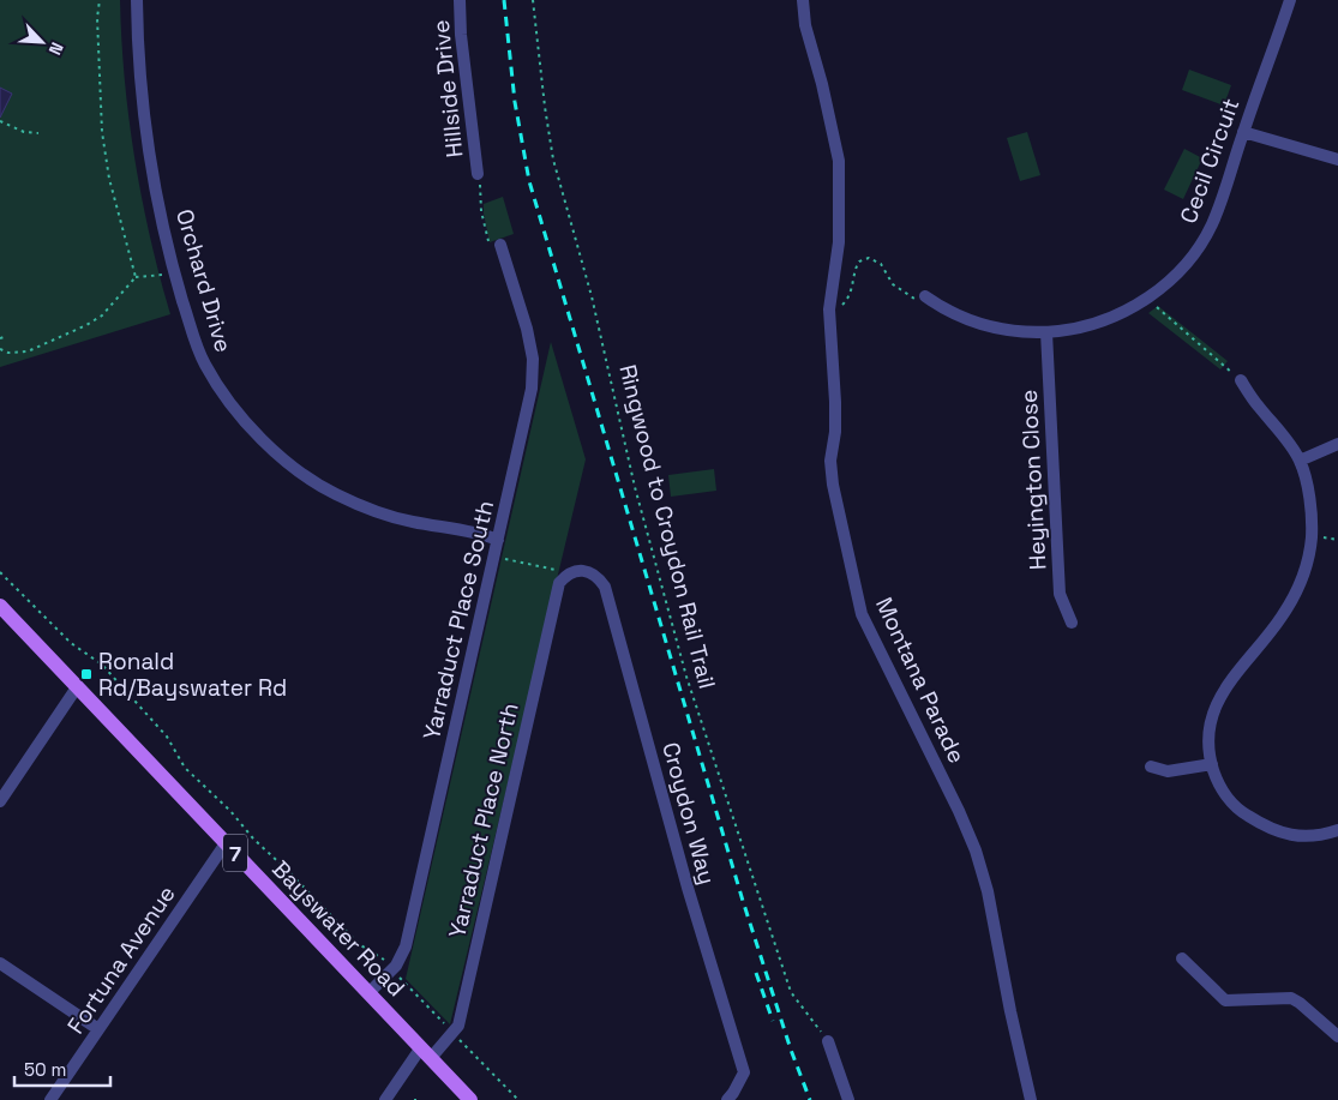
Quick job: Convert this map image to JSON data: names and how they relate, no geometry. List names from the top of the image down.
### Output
{
  "streets": {
    "main road": ["7", "Bayswater Road"],
    "street": [
      "Hillside Drive",
      "Cecil Circuit",
      "Orchard Drive",
      "Heyington Close",
      "Yarraduct Place South",
      "Montana Parade",
      "Croydon Way",
      "Yarraduct Place North",
      "Fortuna Avenue"
    ],
    "path": ["Ringwood to Croydon Rail Trail"]
  },
  "crossings": [
    ["Cecil Circuit", "Heyington Close"],
    ["Orchard Drive", "Yarraduct Place South"],
    ["Yarraduct Place South", "Bayswater Road"],
    ["Croydon Way", "Yarraduct Place North"],
    ["Yarraduct Place North", "Bayswater Road"],
    ["Bayswater Road", "Fortuna Avenue"]
  ],
  "places": {
    "transit": ["Ronald Rd/Bayswater Rd"]
  },
  "scale_bar": "50 m",
  "north": "bottom right"
}
